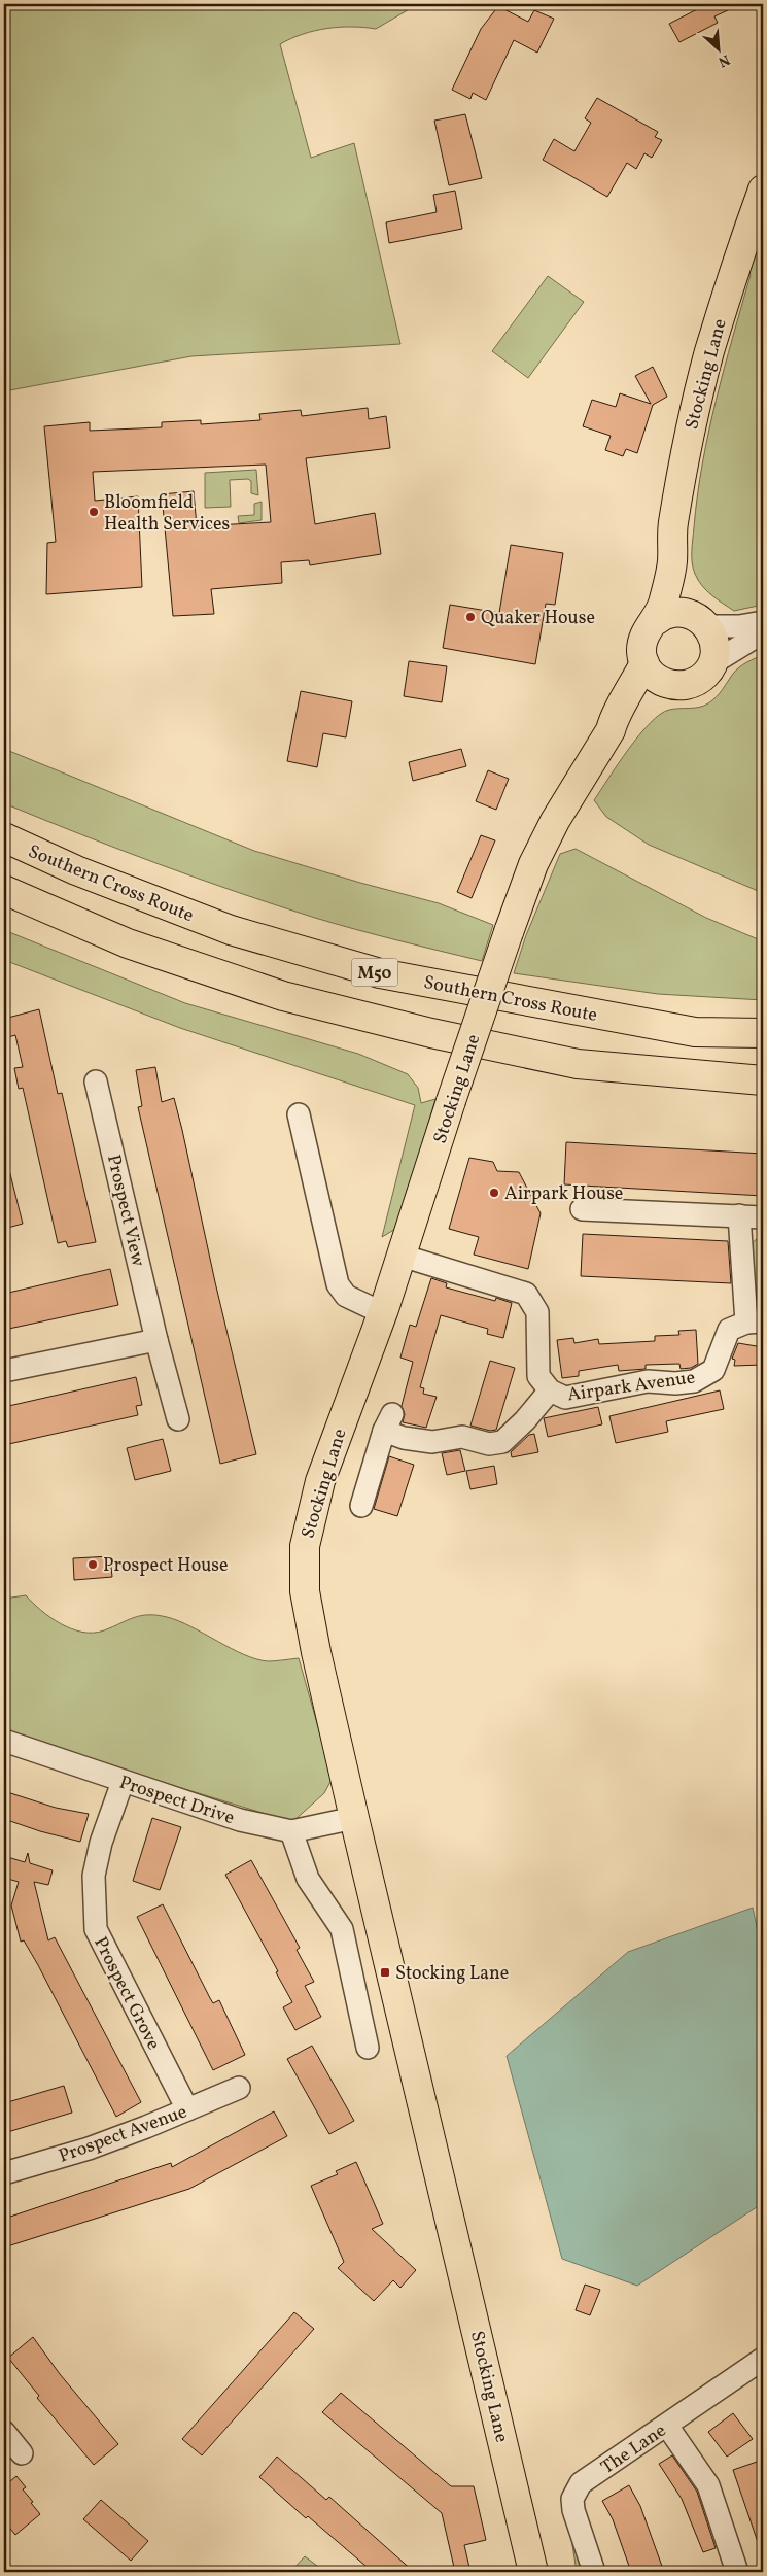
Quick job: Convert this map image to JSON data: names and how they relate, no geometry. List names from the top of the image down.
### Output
{
  "streets": {
    "main road": ["Stocking Lane", "Southern Cross Route", "M50"],
    "street": [
      "Prospect View",
      "Airpark Avenue",
      "Prospect Drive",
      "Prospect Grove",
      "Prospect Avenue",
      "The Lane"
    ]
  },
  "crossings": [
    ["Stocking Lane", "Airpark Avenue"],
    ["Stocking Lane", "Prospect Drive"],
    ["Prospect Drive", "Prospect Grove"],
    ["Prospect Grove", "Prospect Avenue"]
  ],
  "places": {
    "other": [
      "Bloomfield Health Services",
      "Quaker House",
      "Airpark House",
      "Prospect House"
    ],
    "transit": ["Stocking Lane"]
  },
  "north": "bottom right"
}
